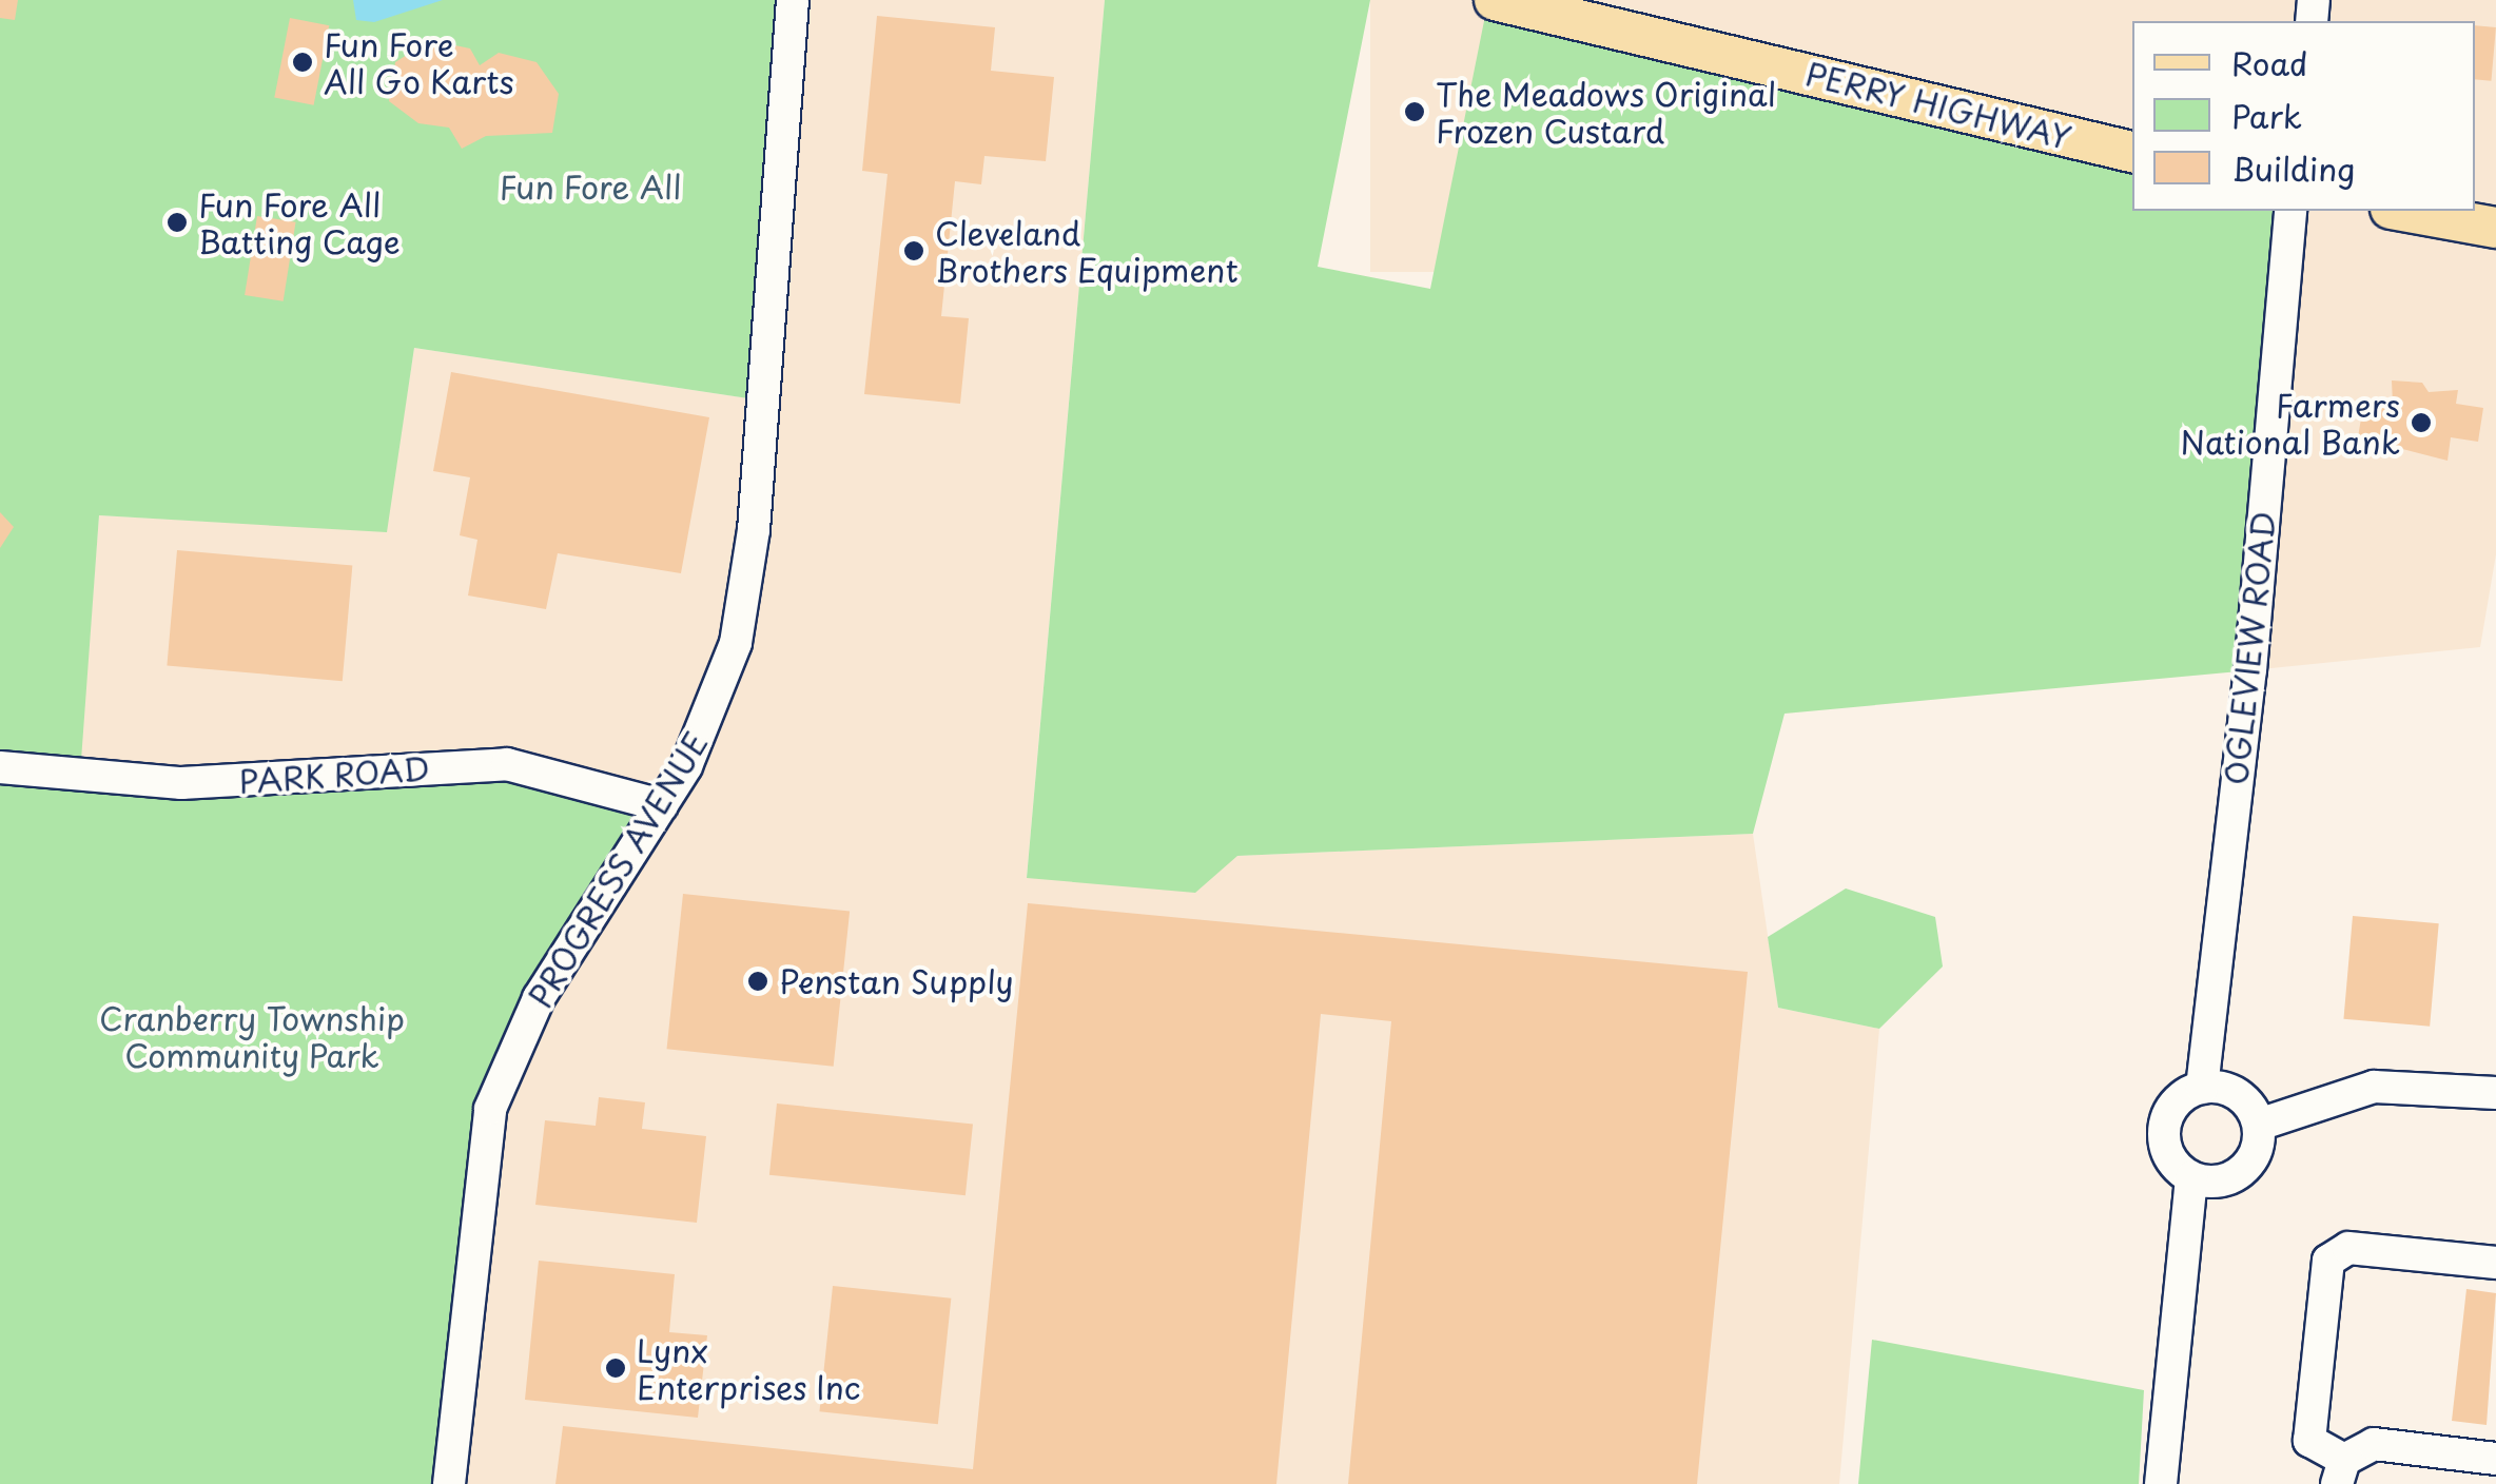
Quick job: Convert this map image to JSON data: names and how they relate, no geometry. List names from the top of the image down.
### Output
{
  "streets": {
    "main road": ["PERRY HIGHWAY"],
    "street": ["OGLEVIEW ROAD", "PARK ROAD", "PROGRESS AVENUE"]
  },
  "crossings": [
    ["PARK ROAD", "PROGRESS AVENUE"]
  ],
  "parks": ["Fun Fore All", "Cranberry Township Community Park"],
  "places": [
    "Fun Fore All Go Karts",
    "The Meadows Original Frozen Custard",
    "Fun Fore All Batting Cage",
    "Cleveland Brothers Equipment",
    "Farmers National Bank",
    "Penstan Supply",
    "Lynx Enterprises Inc"
  ],
  "legend": ["Road", "Park", "Building"]
}
